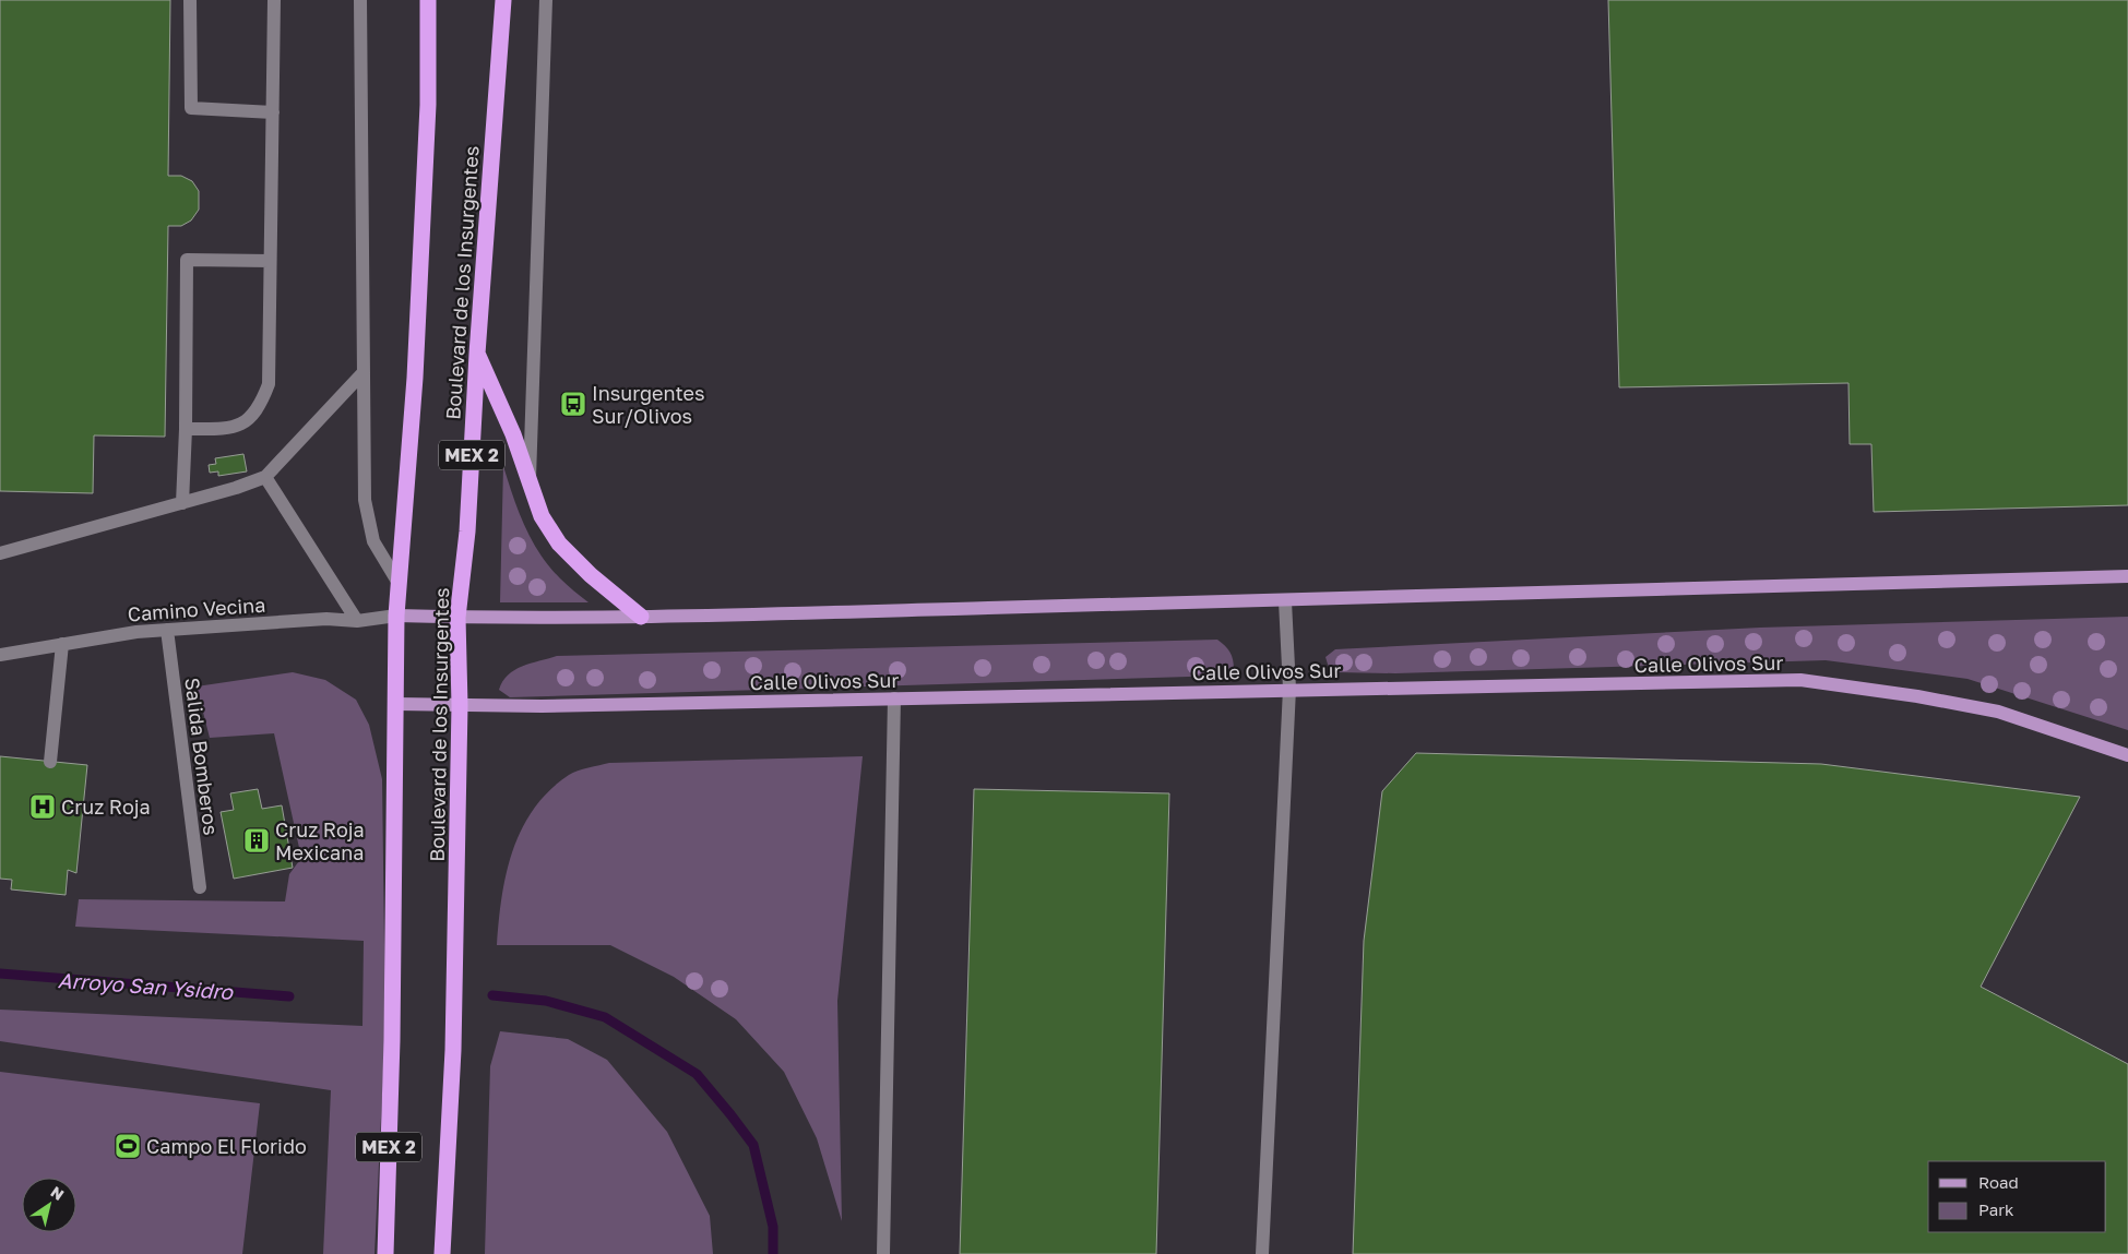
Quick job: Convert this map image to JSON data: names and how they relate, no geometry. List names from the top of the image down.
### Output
{
  "streets": {
    "highway": ["Boulevard de los Insurgentes", "MEX 2"],
    "main road": ["Calle Olivos Sur"],
    "street": ["Camino Vecina", "Salida Bomberos"]
  },
  "crossings": [
    ["Boulevard de los Insurgentes", "Calle Olivos Sur"],
    ["MEX 2", "Camino Vecina"],
    ["MEX 2", "Calle Olivos Sur"],
    ["Camino Vecina", "Salida Bomberos"]
  ],
  "water": ["Arroyo San Ysidro"],
  "places": {
    "bus stop": ["Insurgentes Sur/Olivos"],
    "hospital": ["Cruz Roja"],
    "building": ["Cruz Roja Mexicana"],
    "sports": ["Campo El Florido"]
  },
  "legend": ["Road", "Park"],
  "north": "top right"
}
